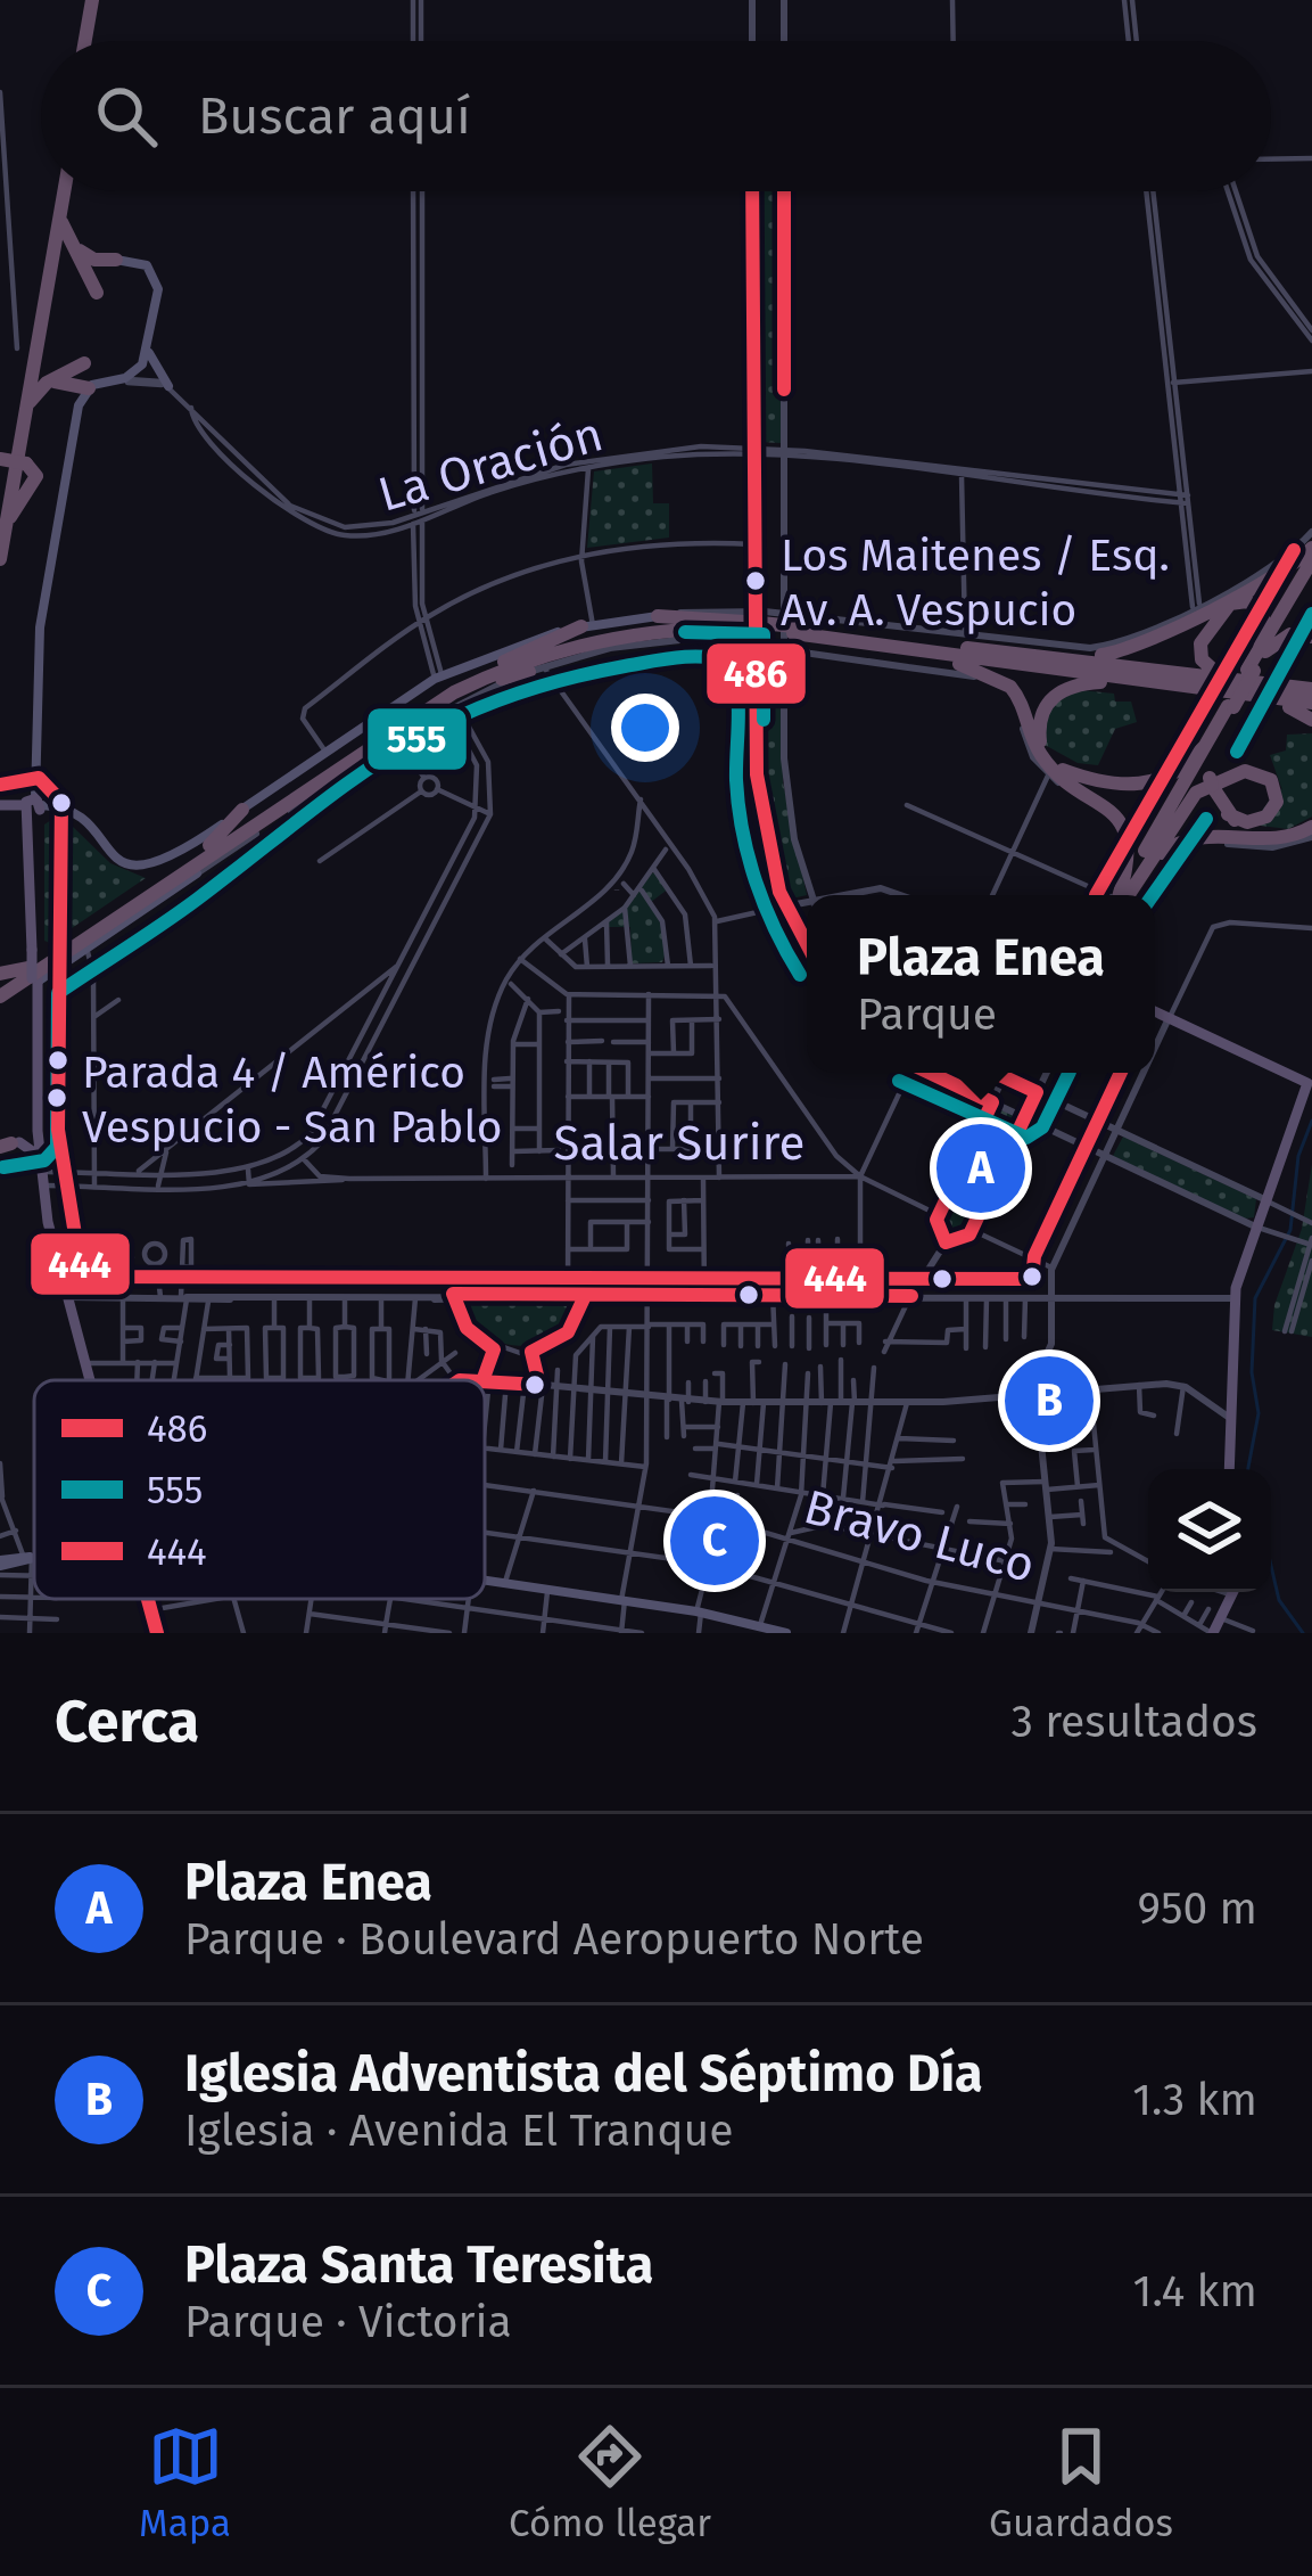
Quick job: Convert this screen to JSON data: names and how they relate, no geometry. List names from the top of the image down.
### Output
{
  "streets": {
    "street": ["La Oración", "Salar Surire", "Bravo Luco"]
  },
  "places": ["Los Maitenes / Esq. Av. A. Vespucio", "Parada 4 / Américo Vespucio - San Pablo"],
  "lines": ["transit line 486", "transit line 444", "transit line 555"],
  "legend": ["486", "555", "444"],
  "page": {
    "search": "Buscar aquí",
    "popup": ["Plaza Enea", "Parque"],
    "pins": ["A", "B", "C"],
    "heading": ["Cerca", "3 resultados"],
    "list": [
      {
        "mark": "A",
        "name": "Plaza Enea",
        "note": "Parque · Boulevard Aeropuerto Norte",
        "value": "950 m"
      },
      {
        "mark": "B",
        "name": "Iglesia Adventista del Séptimo Día",
        "note": "Iglesia · Avenida El Tranque",
        "value": "1.3 km"
      },
      {
        "mark": "C",
        "name": "Plaza Santa Teresita",
        "note": "Parque · Victoria",
        "value": "1.4 km"
      }
    ],
    "nav": ["Mapa", "Cómo llegar", "Guardados"]
  }
}
